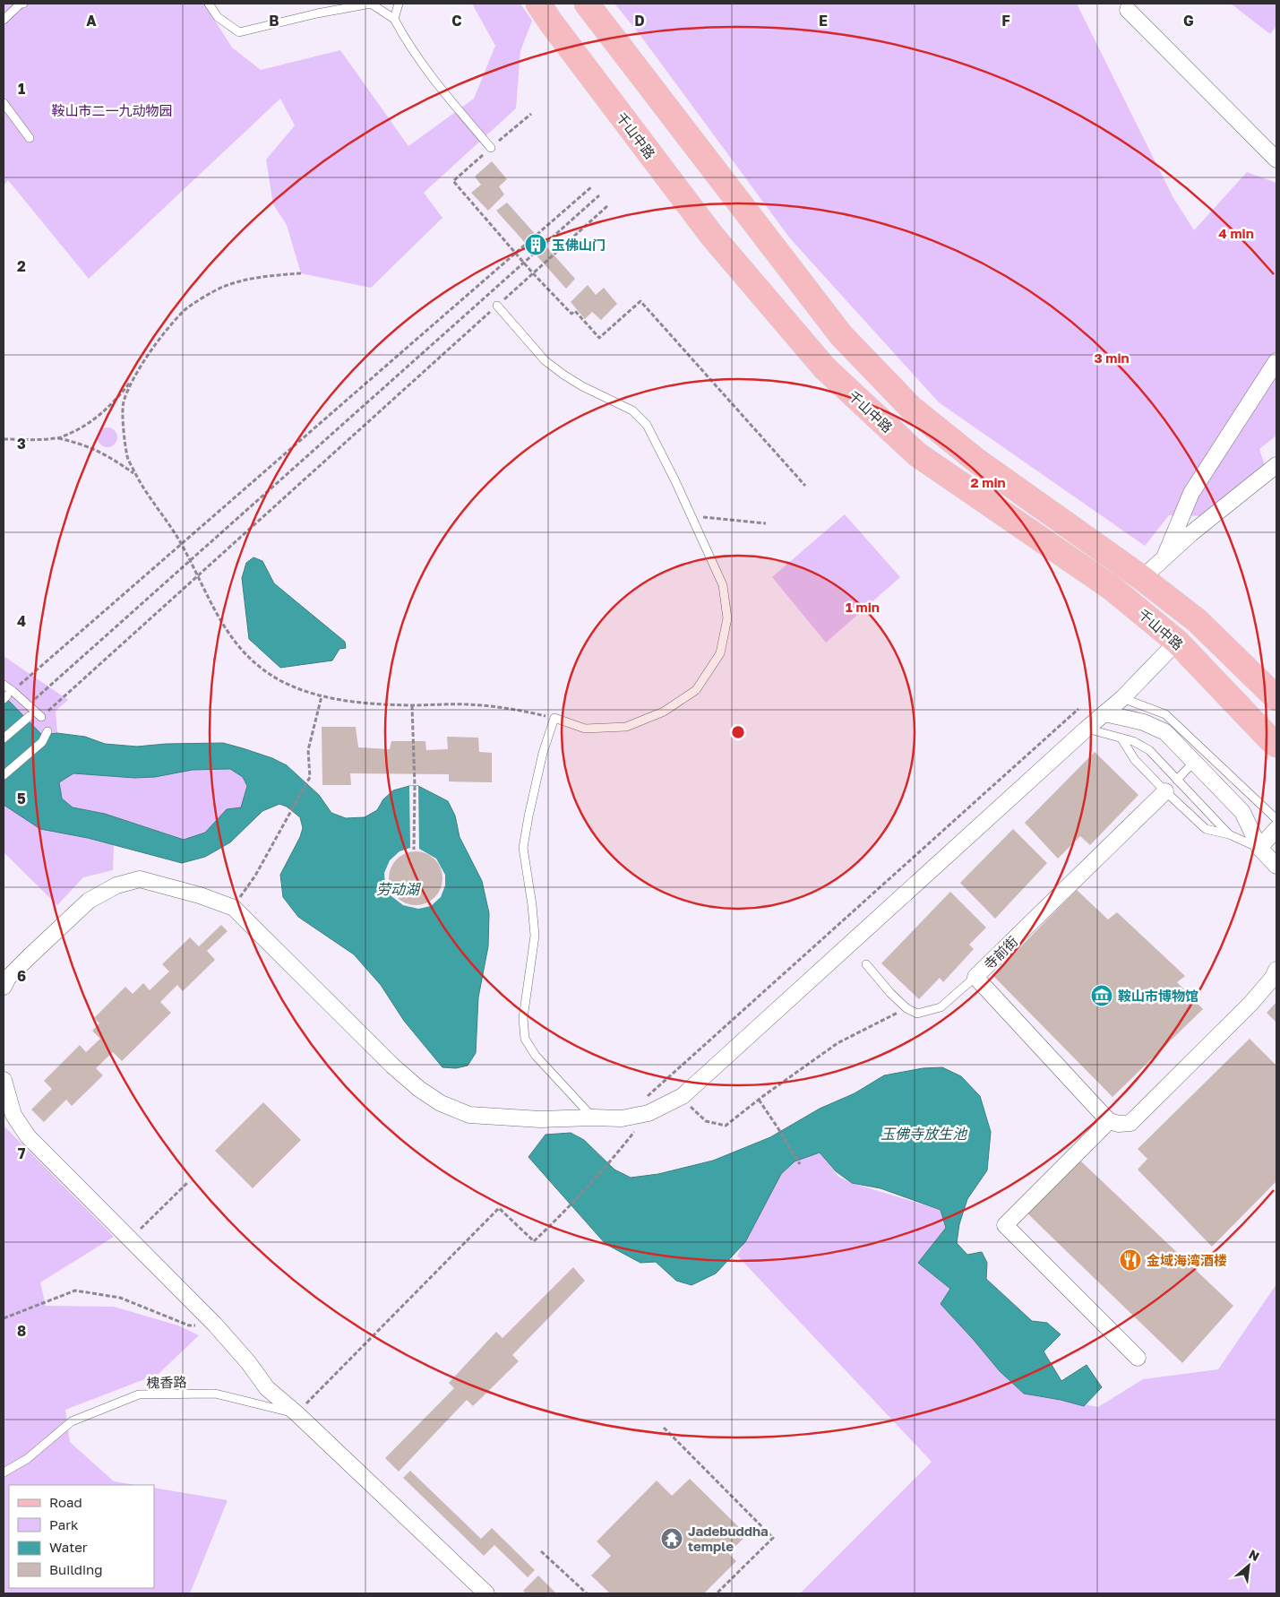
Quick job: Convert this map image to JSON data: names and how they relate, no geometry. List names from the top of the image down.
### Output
{
  "streets": {
    "main road": ["千山中路"],
    "street": ["寺前街"],
    "lane": ["槐香路"]
  },
  "water": ["劳动湖", "玉佛寺放生池"],
  "parks": ["鞍山市二一九动物园"],
  "places": {
    "building": ["玉佛山门"],
    "museum": ["鞍山市博物馆"],
    "restaurant": ["金域海湾酒楼"],
    "temple": ["Jadebuddha temple"]
  },
  "legend": [
    "Road",
    "Park",
    "Water",
    "Building"
  ],
  "north": "top right",
  "grid": {
    "columns": [
      "A",
      "B",
      "C",
      "D",
      "E",
      "F",
      "G"
    ],
    "rows": [
      "1",
      "2",
      "3",
      "4",
      "5",
      "6",
      "7",
      "8"
    ]
  },
  "rings": [
    "4 min",
    "3 min",
    "2 min",
    "1 min"
  ]
}
